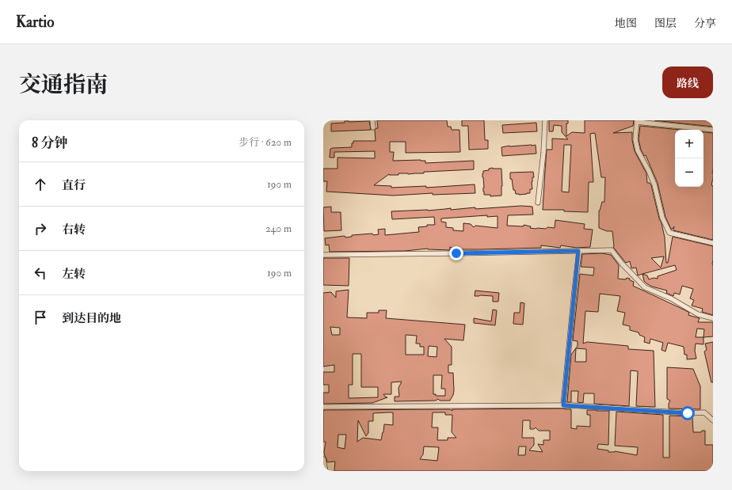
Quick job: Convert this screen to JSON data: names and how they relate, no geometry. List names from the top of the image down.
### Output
{
  "page": {
    "header": "Kartio",
    "nav": ["地图", "图层", "分享"],
    "title": "交通指南",
    "buttons": "路线",
    "heading": ["8 分钟", "步行 · 620 m"],
    "map_buttons": ["+", "−"],
    "list": [
      ["直行", "190 m"],
      ["右转", "240 m"],
      ["左转", "190 m"],
      "到达目的地"
    ]
  }
}
